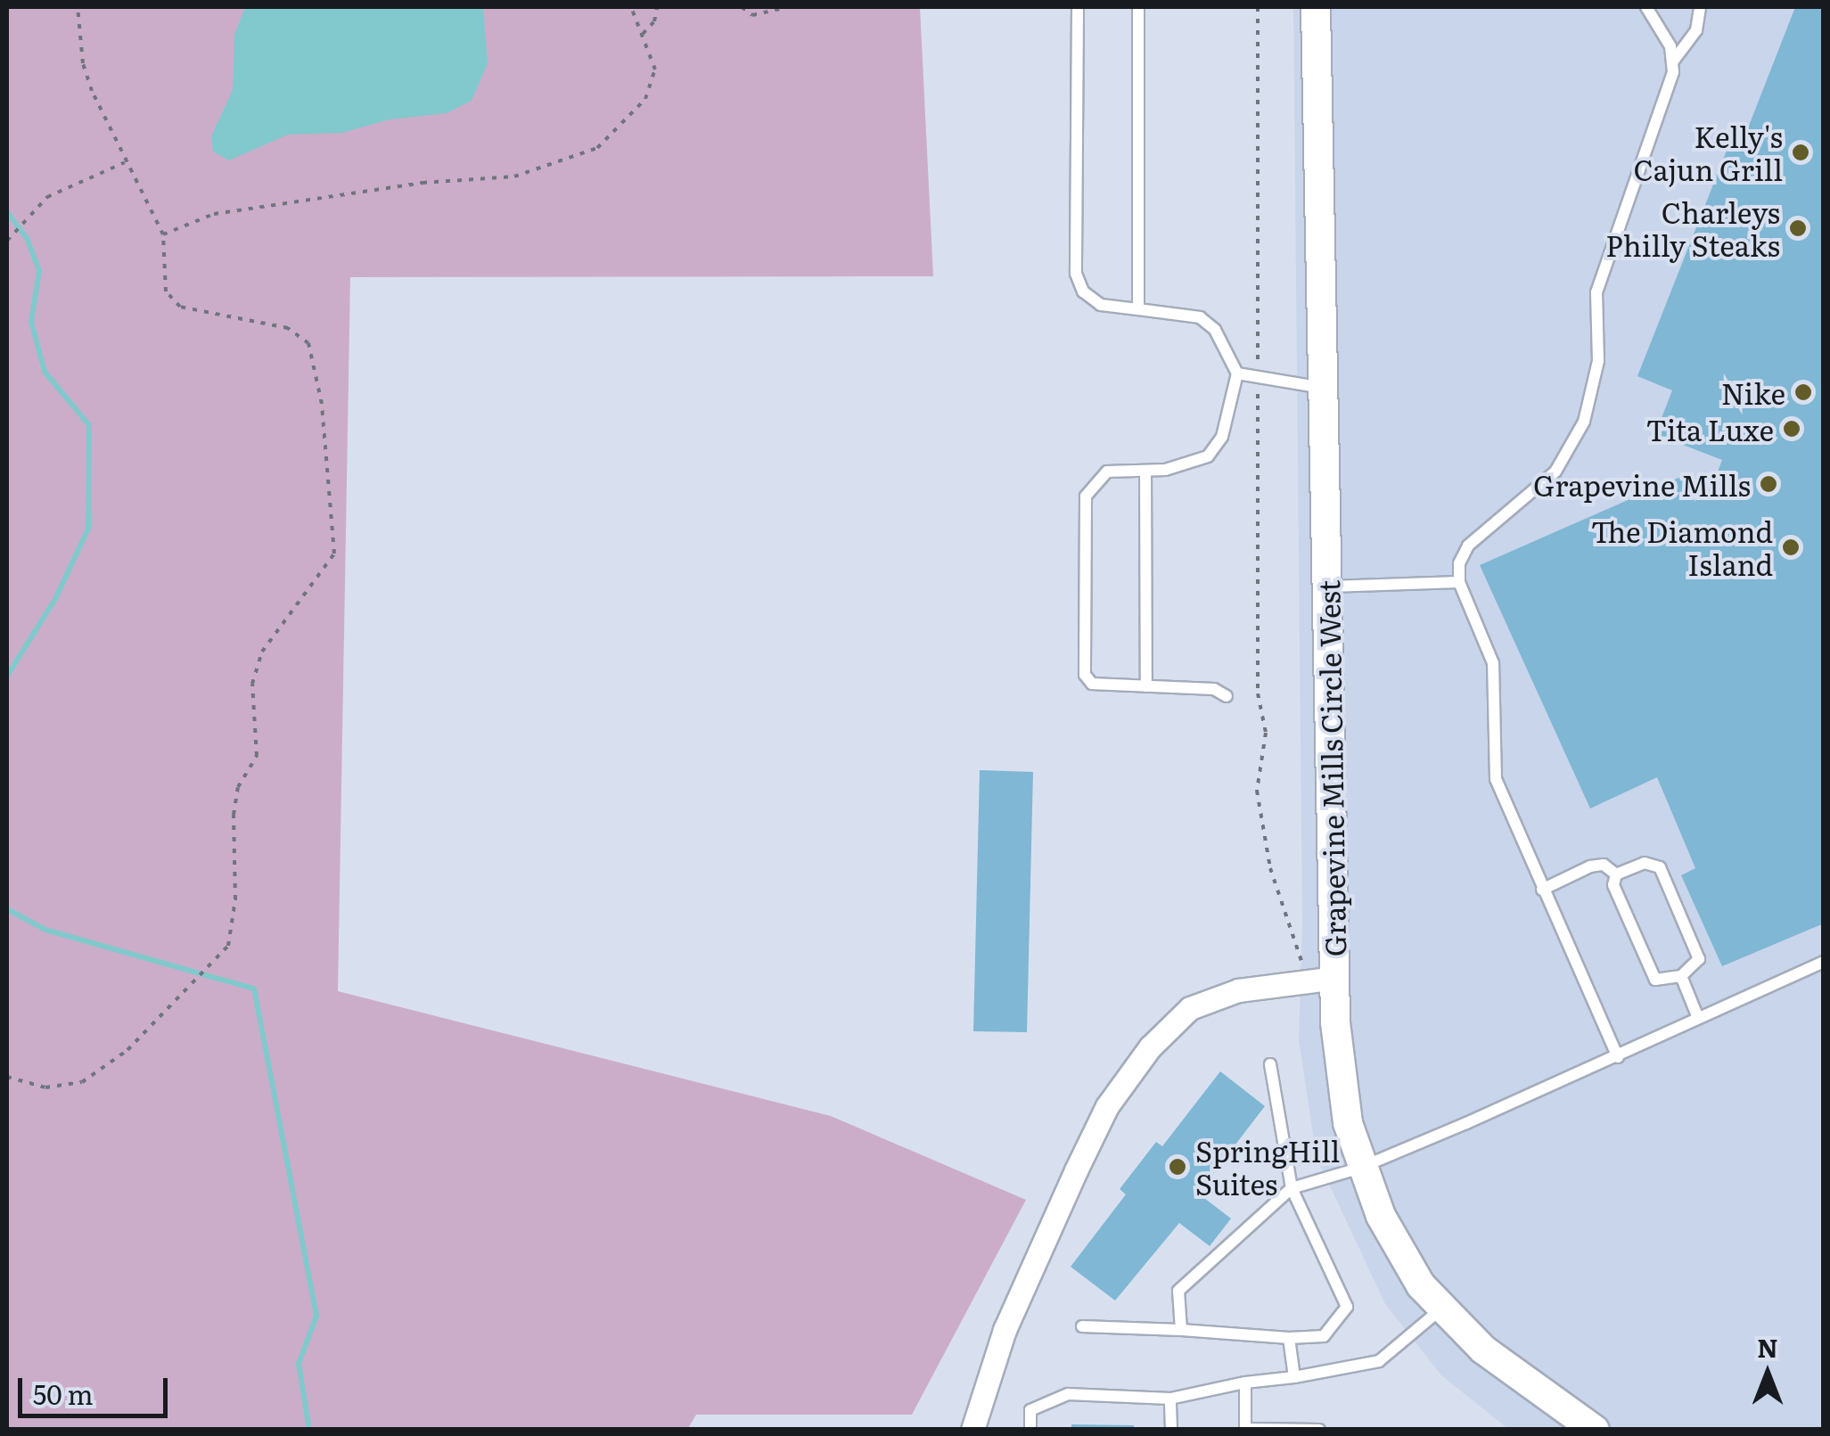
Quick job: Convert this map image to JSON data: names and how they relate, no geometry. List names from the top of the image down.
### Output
{
  "streets": {
    "street": ["Grapevine Mills Circle West"]
  },
  "places": [
    "Kelly's Cajun Grill",
    "Charleys Philly Steaks",
    "Nike",
    "Tita Luxe",
    "Grapevine Mills",
    "The Diamond Island",
    "SpringHill Suites"
  ],
  "scale_bar": "50 m",
  "north": "top"
}
